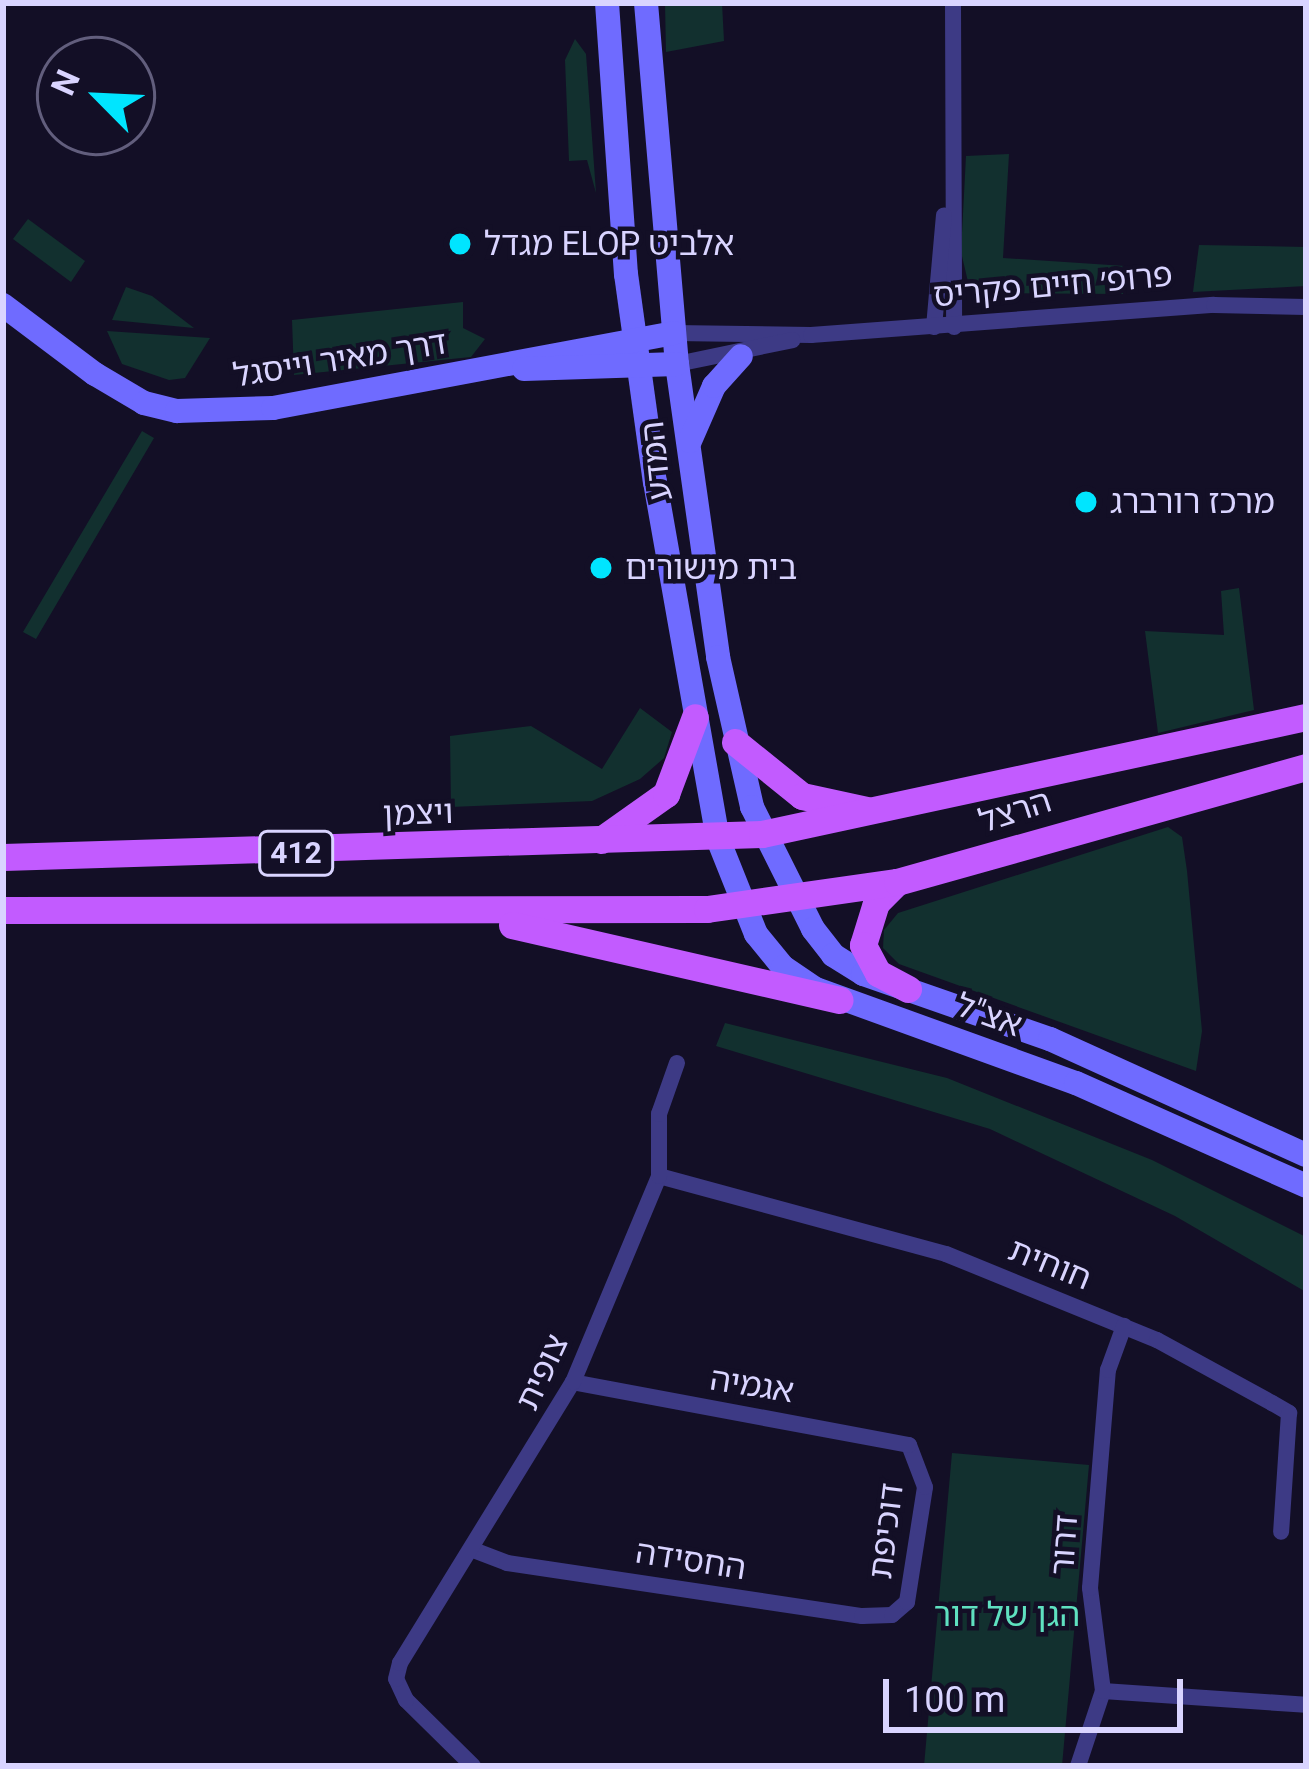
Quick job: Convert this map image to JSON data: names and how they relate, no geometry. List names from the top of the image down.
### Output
{
  "streets": {
    "main road": [
      "פרופ׳ חיים פקריס",
      "דרך מאיר וייסגל",
      "המדע",
      "הרצל",
      "ויצמן",
      "412",
      "אצ\"ל"
    ],
    "street": [
      "חוחית",
      "צופית",
      "אגמיה",
      "דוכיפת",
      "דרור",
      "החסידה"
    ]
  },
  "crossings": [
    ["פרופ׳ חיים פקריס", "דרך מאיר וייסגל"],
    ["פרופ׳ חיים פקריס", "המדע"],
    ["דרך מאיר וייסגל", "המדע"],
    ["המדע", "הרצל"],
    ["המדע", "ויצמן"],
    ["המדע", "אצ\"ל"],
    ["הרצל", "ויצמן"],
    ["הרצל", "412"],
    ["הרצל", "אצ\"ל"],
    ["ויצמן", "אצ\"ל"],
    ["412", "אצ\"ל"],
    ["חוחית", "צופית"],
    ["חוחית", "דרור"],
    ["צופית", "אגמיה"],
    ["צופית", "החסידה"],
    ["אגמיה", "דוכיפת"],
    ["דוכיפת", "החסידה"]
  ],
  "parks": ["הגן של דור"],
  "places": ["מגדל ELOP אלביט", "מרכז רורברג", "בית מישורים"],
  "scale_bar": "100 m",
  "north": "top left"
}
